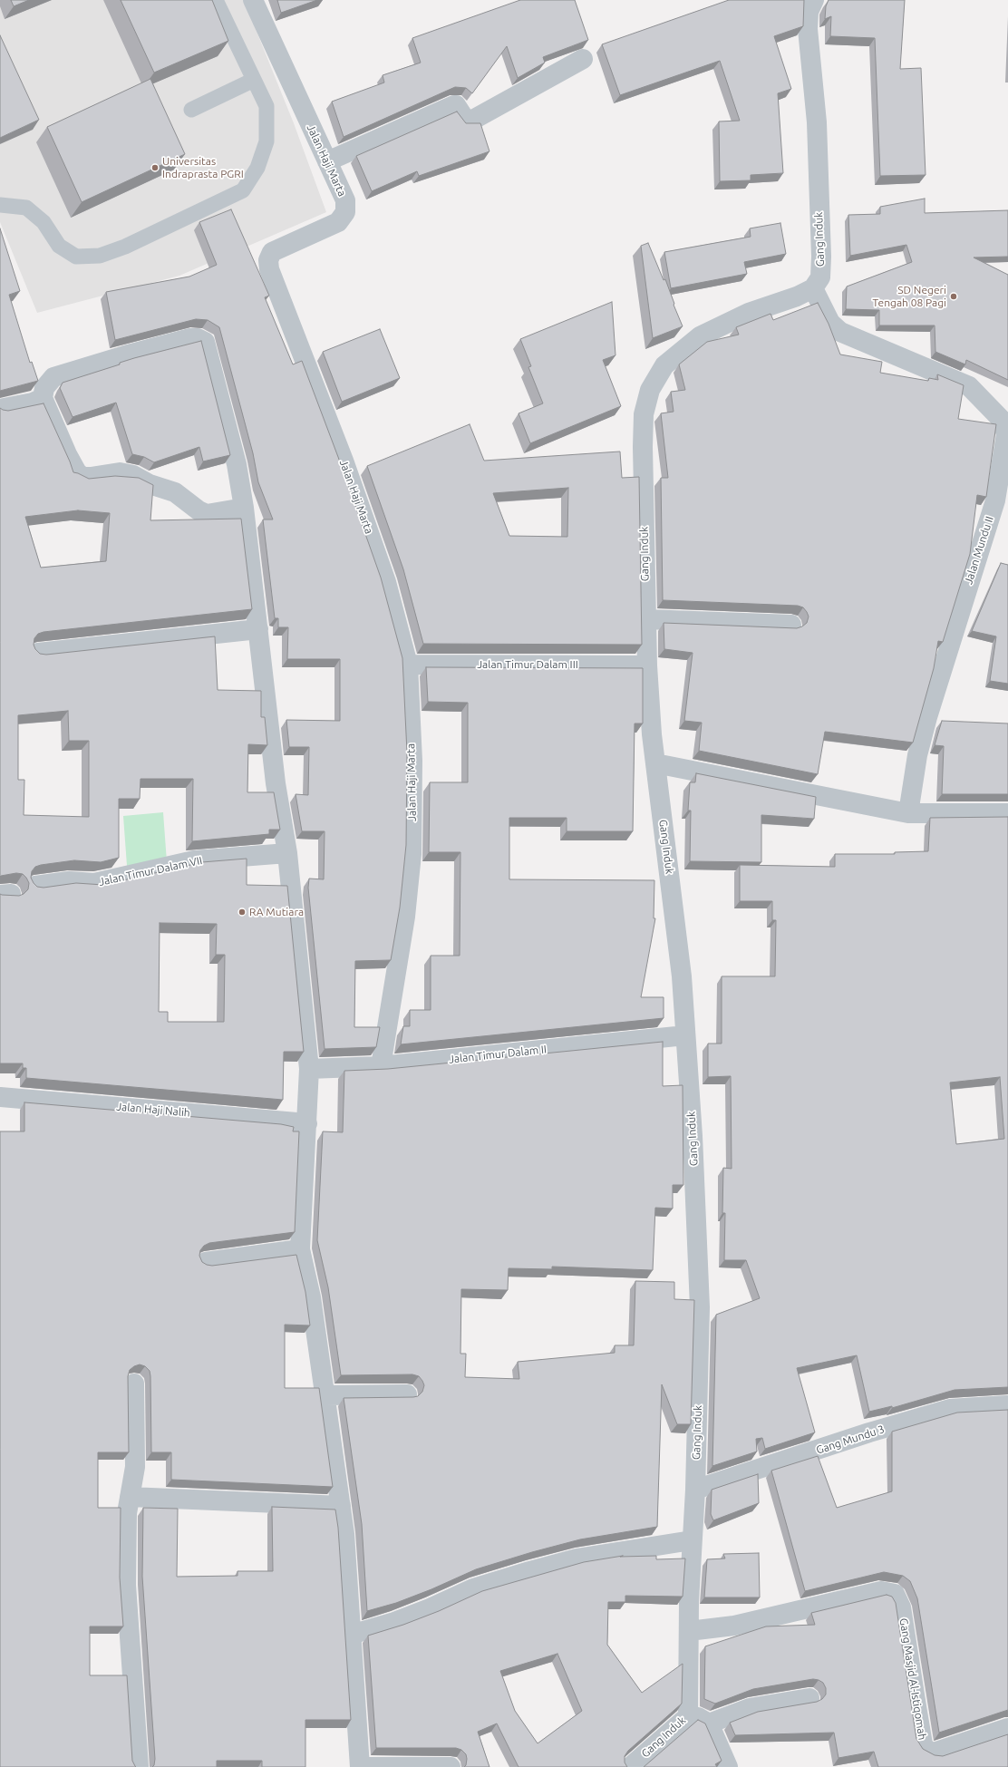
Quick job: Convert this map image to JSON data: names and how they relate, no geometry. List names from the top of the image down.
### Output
{
  "streets": {
    "street": [
      "Jalan Haji Marta",
      "Gang Induk",
      "Jalan Mundu II",
      "Jalan Timur Dalam III",
      "Jalan Timur Dalam VII",
      "Jalan Timur Dalam II",
      "Jalan Haji Nalih",
      "Gang Mundu 3",
      "Gang Masjid Al-Istiqomah"
    ]
  },
  "crossings": [
    ["Jalan Haji Marta", "Jalan Timur Dalam III"],
    ["Jalan Haji Marta", "Jalan Timur Dalam II"],
    ["Gang Induk", "Jalan Mundu II"],
    ["Gang Induk", "Jalan Timur Dalam III"],
    ["Gang Induk", "Jalan Timur Dalam II"],
    ["Gang Induk", "Gang Mundu 3"],
    ["Gang Induk", "Gang Masjid Al-Istiqomah"]
  ],
  "places": ["Universitas Indraprasta PGRI", "SD Negeri Tengah 08 Pagi", "RA Mutiara"]
}
